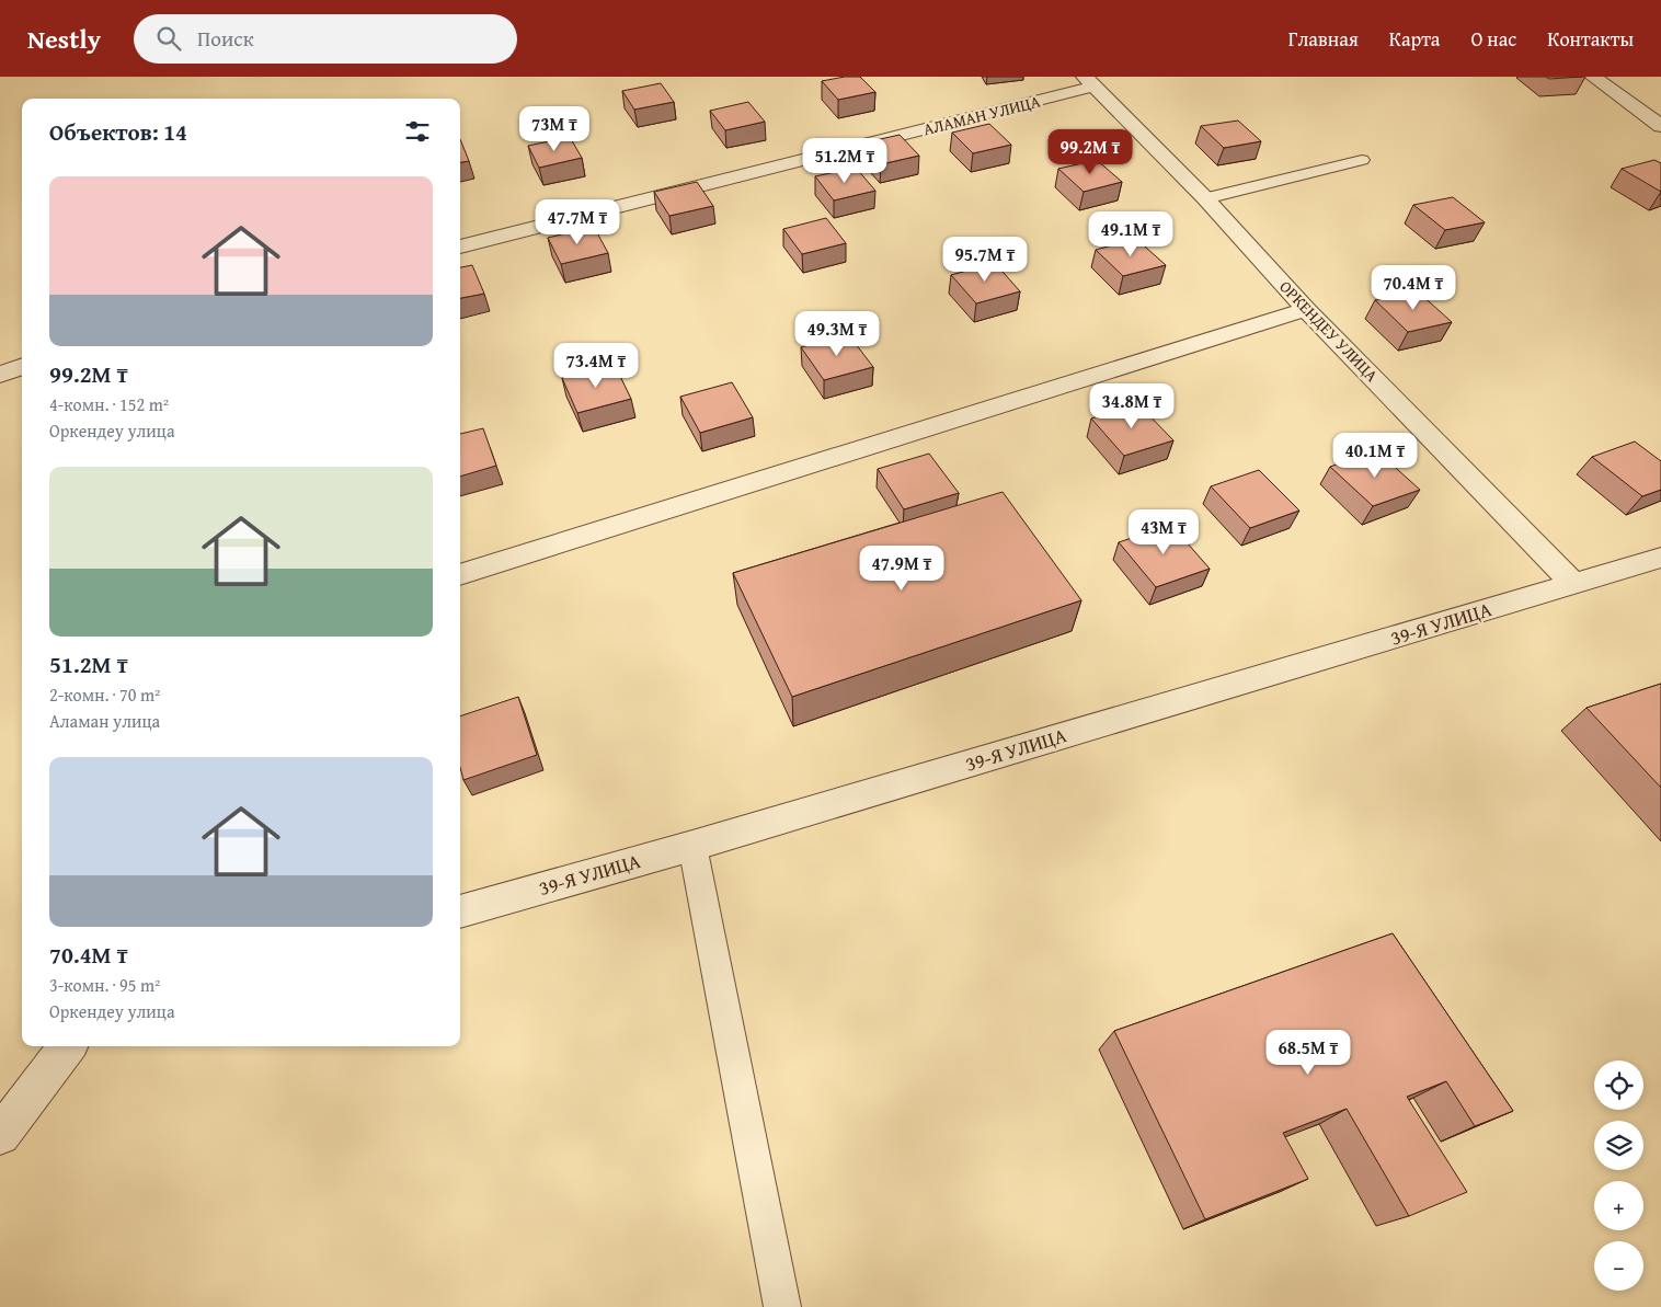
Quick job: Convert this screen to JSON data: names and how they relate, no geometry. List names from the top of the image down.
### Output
{
  "streets": {
    "street": ["АЛАМАН УЛИЦА", "ОРКЕНДЕУ УЛИЦА", "39-Я УЛИЦА"]
  },
  "crossings": [
    ["АЛАМАН УЛИЦА", "ОРКЕНДЕУ УЛИЦА"],
    ["ОРКЕНДЕУ УЛИЦА", "39-Я УЛИЦА"]
  ],
  "page": {
    "header": "Nestly",
    "search": "Поиск",
    "nav": [
      "Главная",
      "Карта",
      "О нас",
      "Контакты"
    ],
    "heading": "Объектов: 14",
    "price": [
      "73M ₸",
      "99.2M ₸",
      "51.2M ₸",
      "47.7M ₸",
      "49.1M ₸",
      "95.7M ₸",
      "70.4M ₸",
      "49.3M ₸",
      "73.4M ₸",
      "34.8M ₸",
      "40.1M ₸",
      "43M ₸",
      "47.9M ₸",
      "68.5M ₸"
    ],
    "list": [
      {
        "name": "99.2M ₸",
        "note": "4-комн. · 152 m² · Оркендеу улица"
      },
      {
        "name": "51.2M ₸",
        "note": "2-комн. · 70 m² · Аламан улица"
      },
      {
        "name": "70.4M ₸",
        "note": "3-комн. · 95 m² · Оркендеу улица"
      }
    ],
    "map_buttons": ["+", "−"]
  }
}
